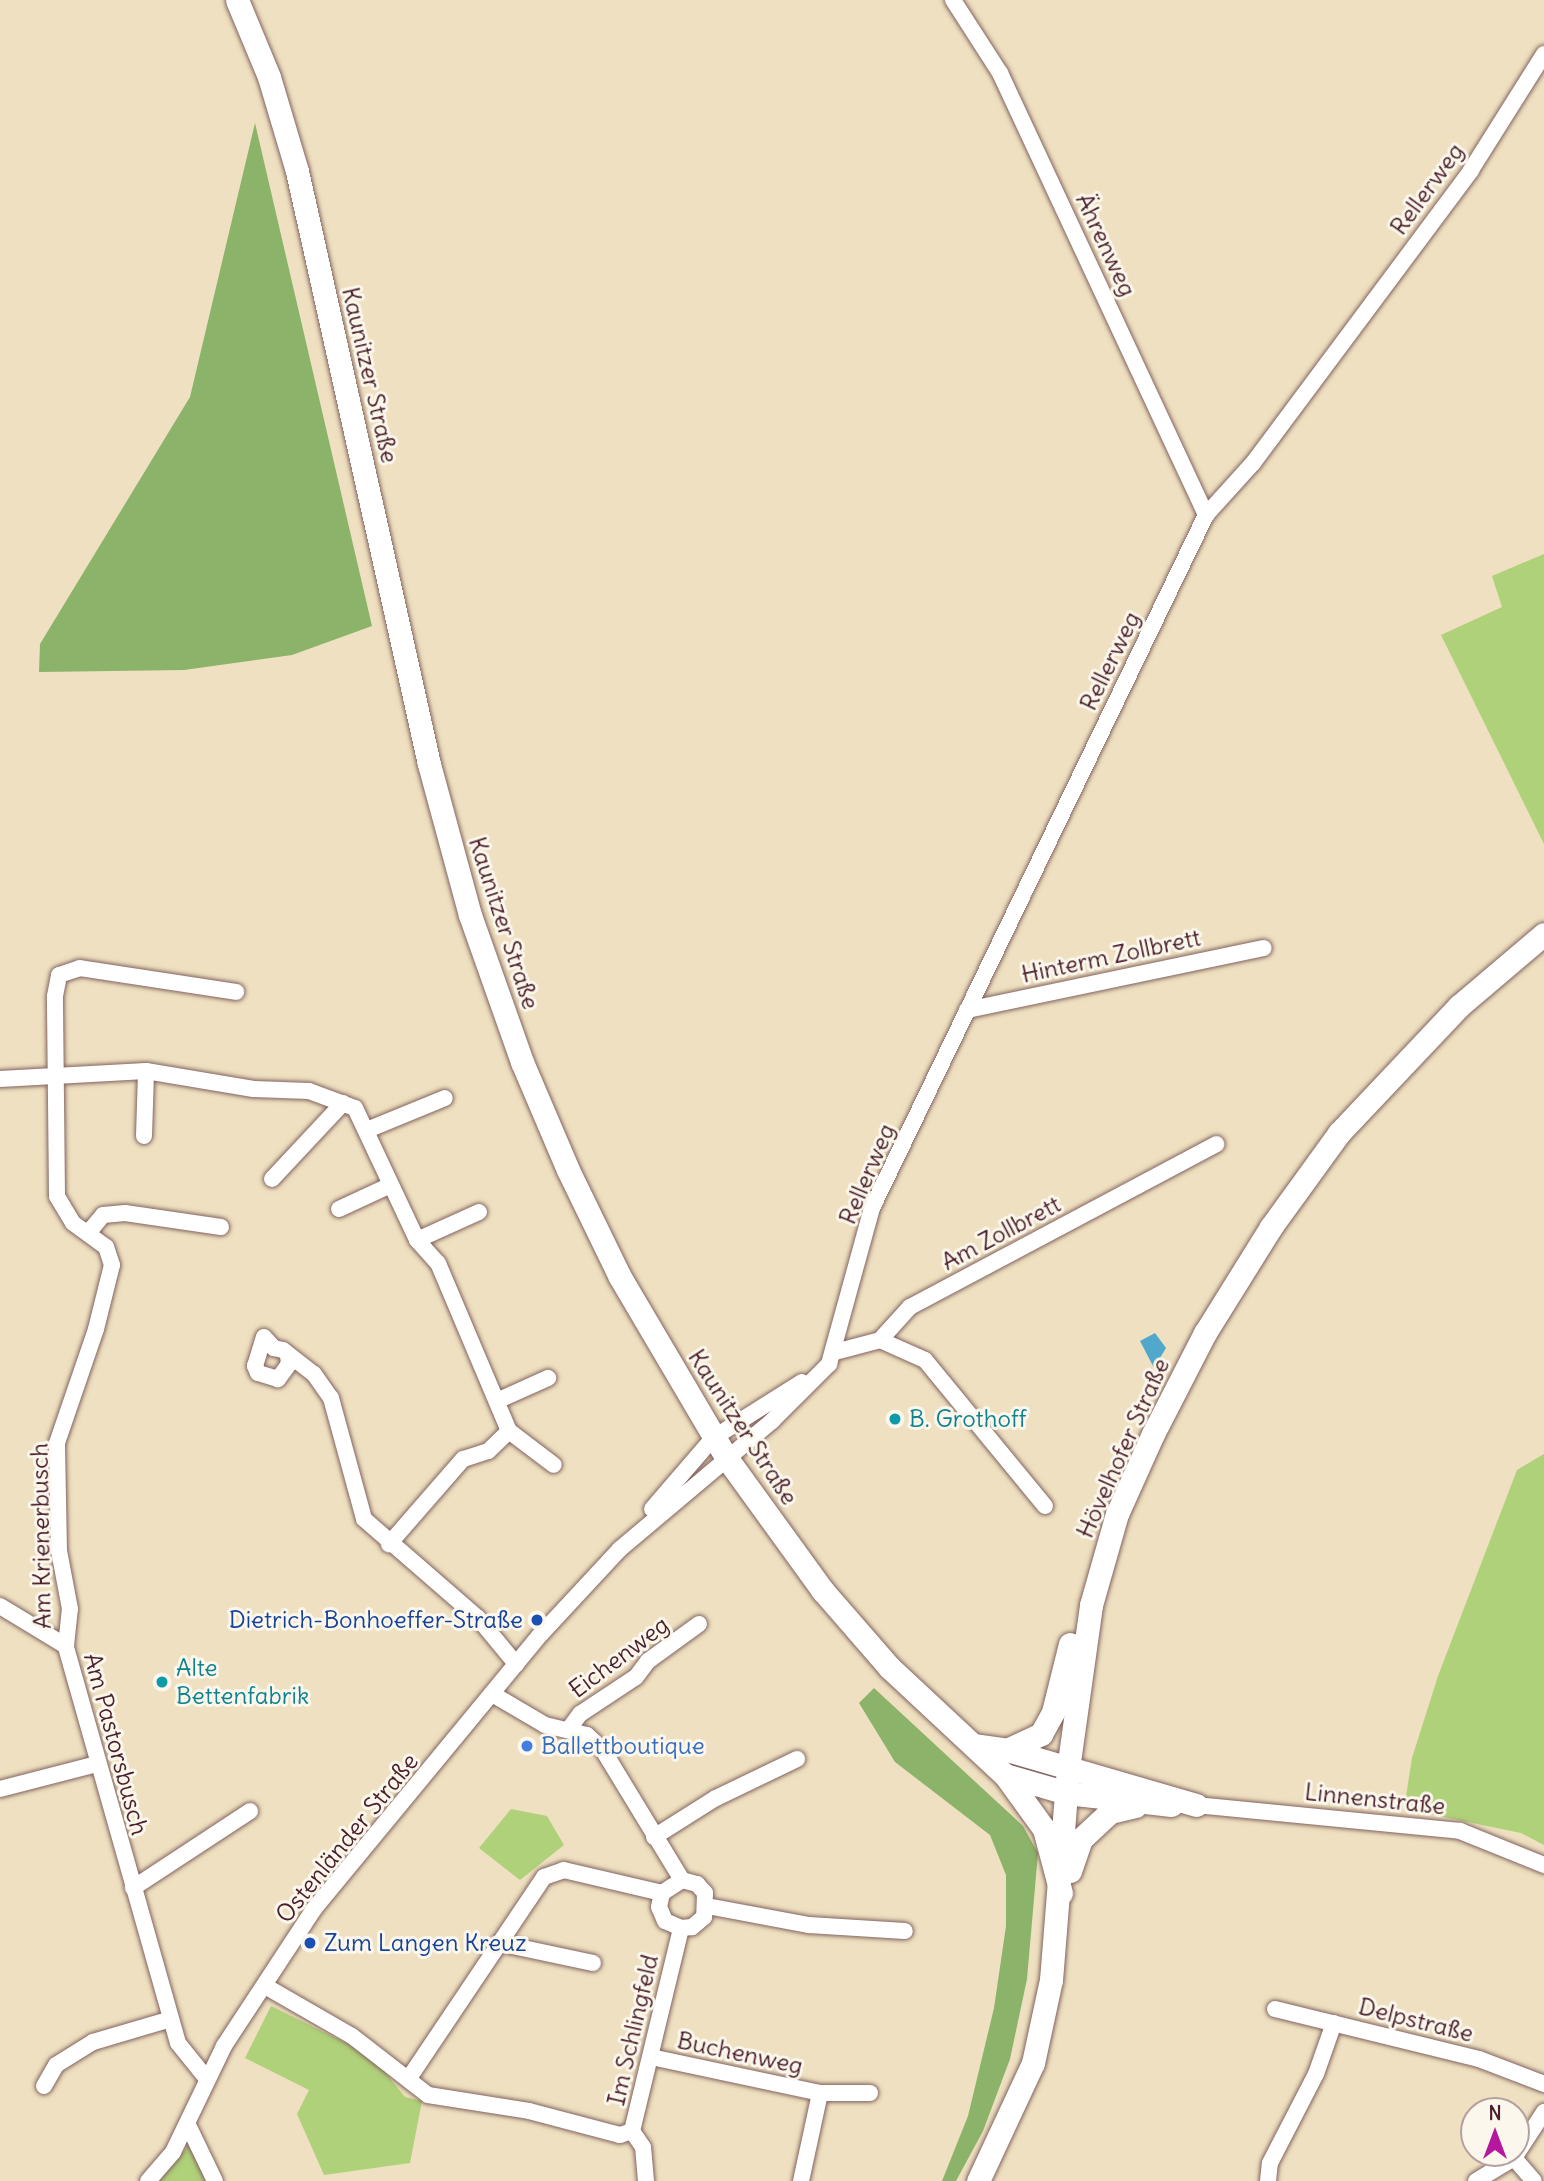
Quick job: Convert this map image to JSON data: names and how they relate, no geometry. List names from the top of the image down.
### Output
{
  "streets": {
    "main road": ["Kaunitzer Straße", "Hövelhofer Straße"],
    "street": [
      "Rellerweg",
      "Ährenweg",
      "Hinterm Zollbrett",
      "Am Zollbrett",
      "Am Krienerbusch",
      "Eichenweg",
      "Am Pastorsbusch",
      "Linnenstraße",
      "Ostenländer Straße",
      "Delpstraße",
      "Im Schlingfeld",
      "Buchenweg"
    ]
  },
  "crossings": [
    ["Rellerweg", "Ährenweg"],
    ["Rellerweg", "Hinterm Zollbrett"],
    ["Kaunitzer Straße", "Ostenländer Straße"],
    ["Am Krienerbusch", "Am Pastorsbusch"],
    ["Am Pastorsbusch", "Ostenländer Straße"],
    ["Im Schlingfeld", "Buchenweg"]
  ],
  "places": [
    "B. Grothoff",
    "Dietrich-Bonhoeffer-Straße",
    "Alte Bettenfabrik",
    "Ballettboutique",
    "Zum Langen Kreuz"
  ],
  "north": "top"
}
